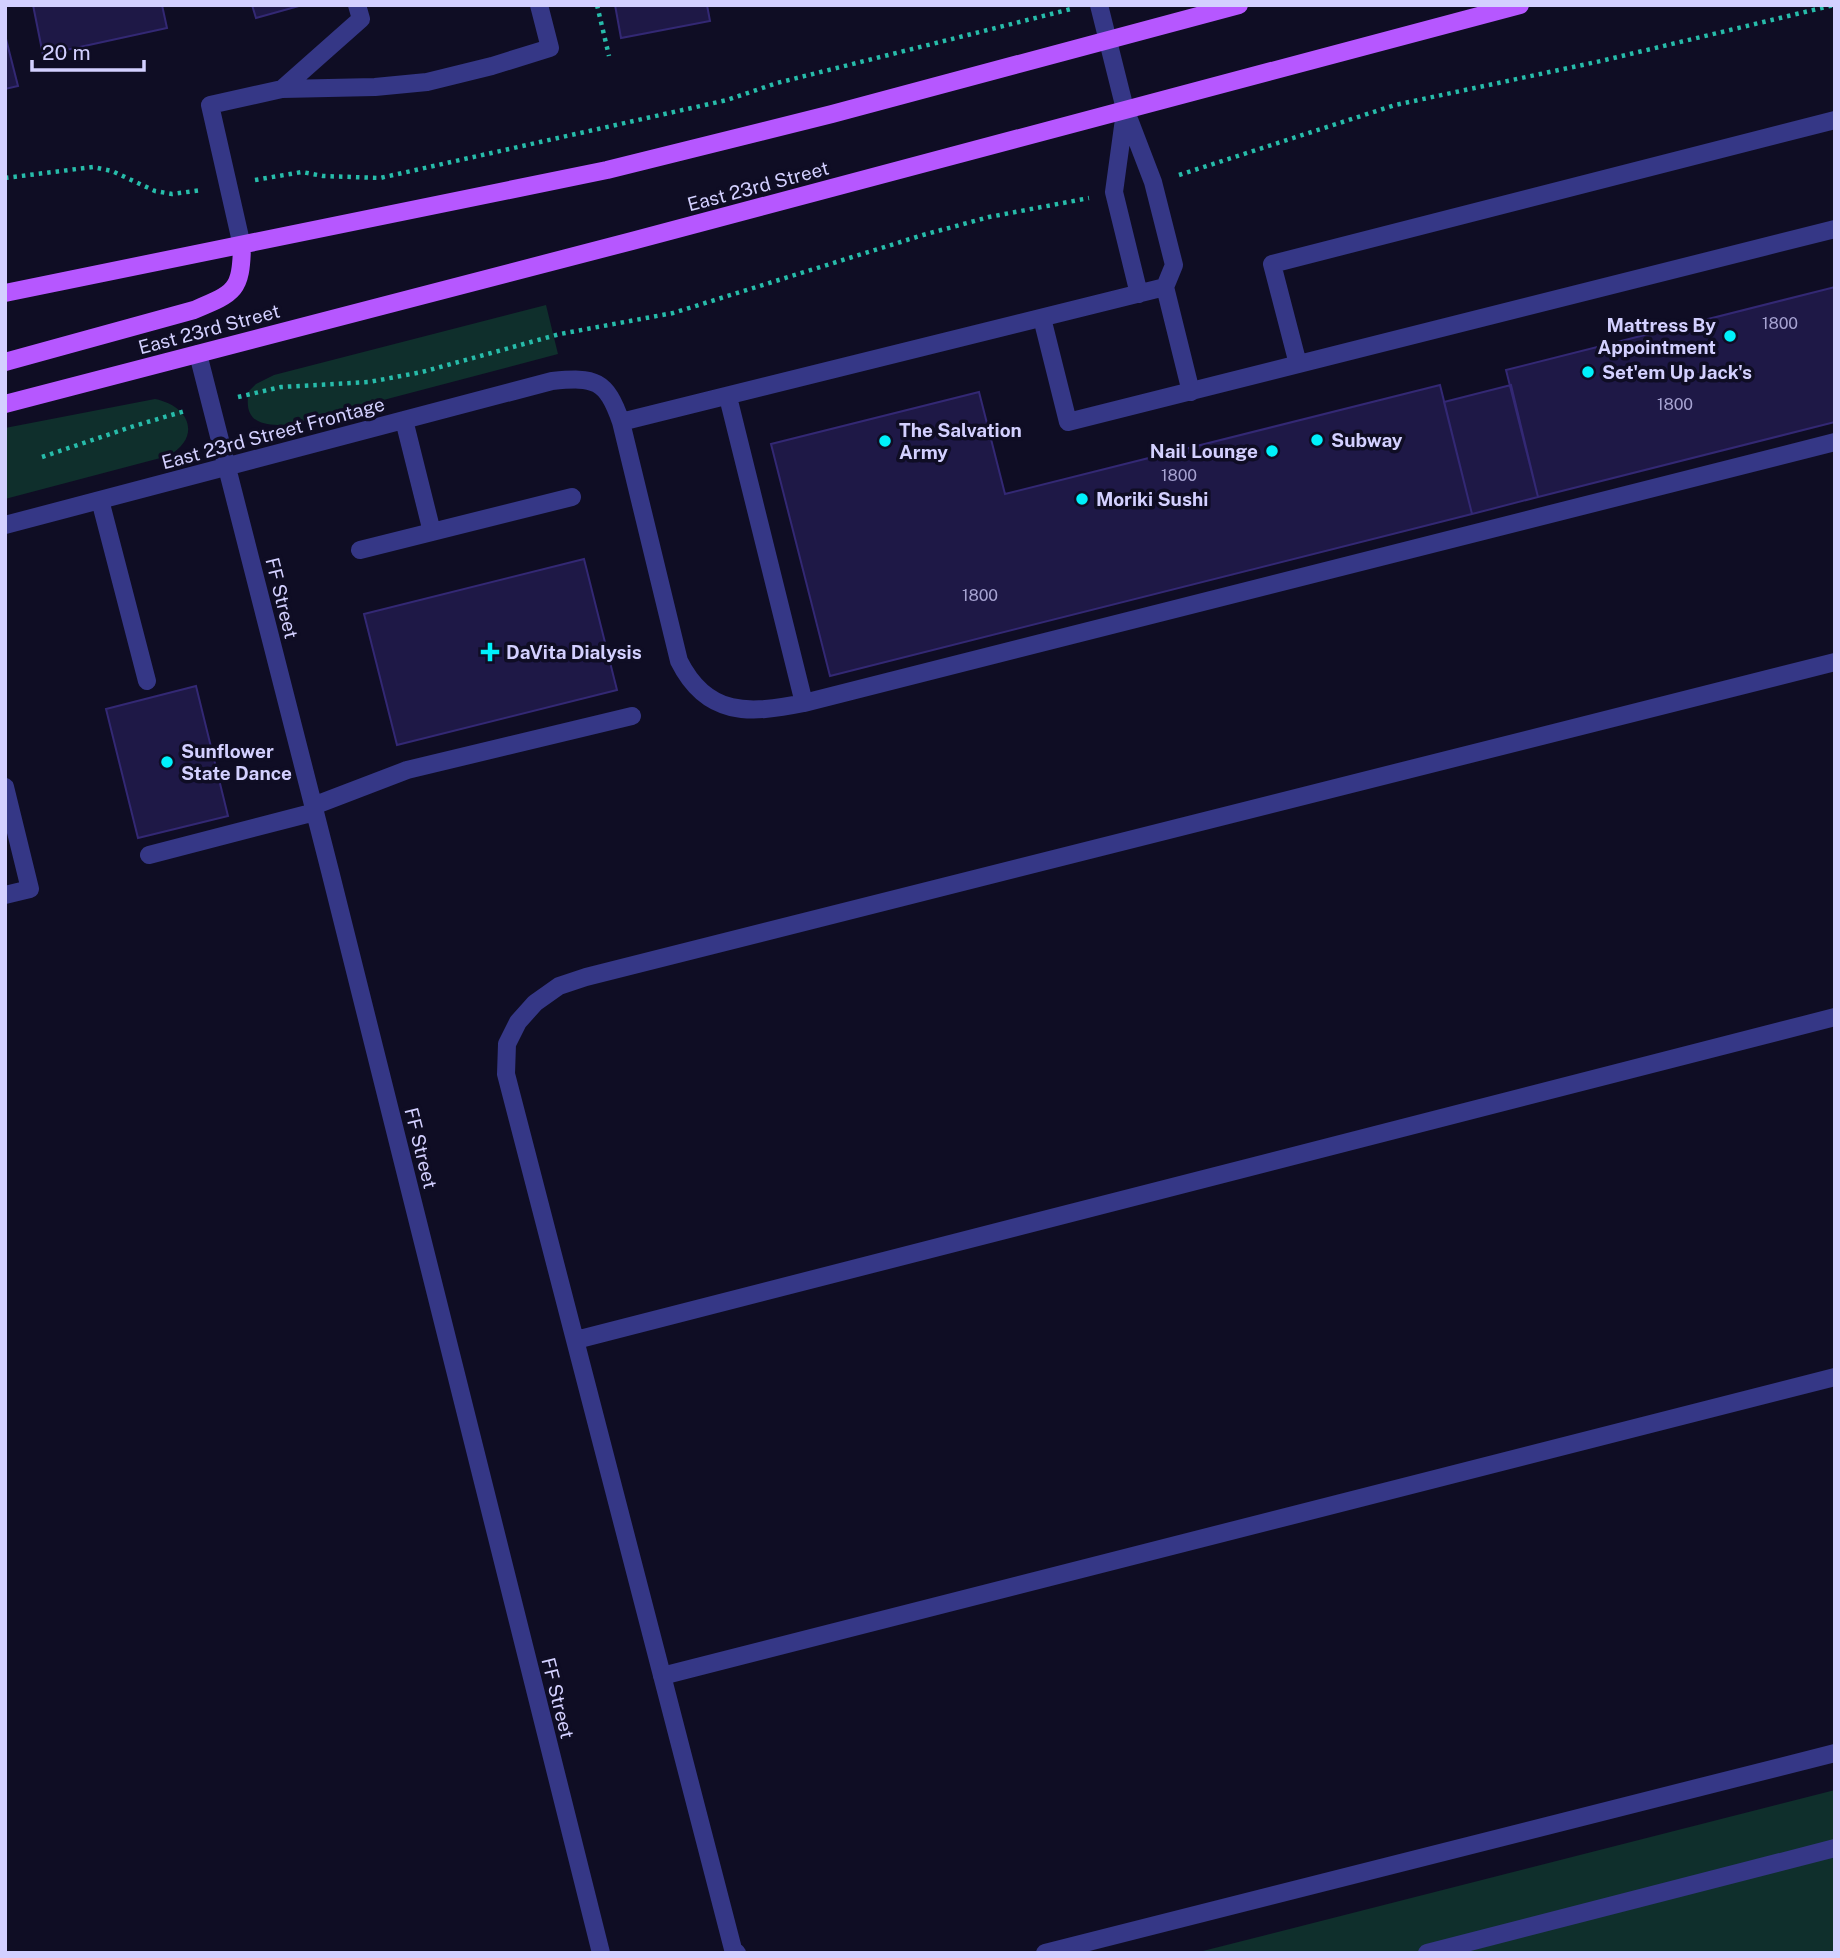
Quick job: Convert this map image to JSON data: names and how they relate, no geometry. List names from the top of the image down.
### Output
{
  "streets": {
    "main road": ["East 23rd Street"],
    "street": ["East 23rd Street Frontage", "FF Street"]
  },
  "crossings": [
    ["East 23rd Street", "FF Street"],
    ["East 23rd Street Frontage", "FF Street"]
  ],
  "places": {
    "other": [
      "Mattress By Appointment",
      "Set'em Up Jack's",
      "Subway",
      "The Salvation Army",
      "Nail Lounge",
      "Moriki Sushi",
      "Sunflower State Dance"
    ],
    "health": ["DaVita Dialysis"]
  },
  "house_numbers": [
    "1800",
    "1800",
    "1800",
    "1800"
  ],
  "scale_bar": "20 m"
}
